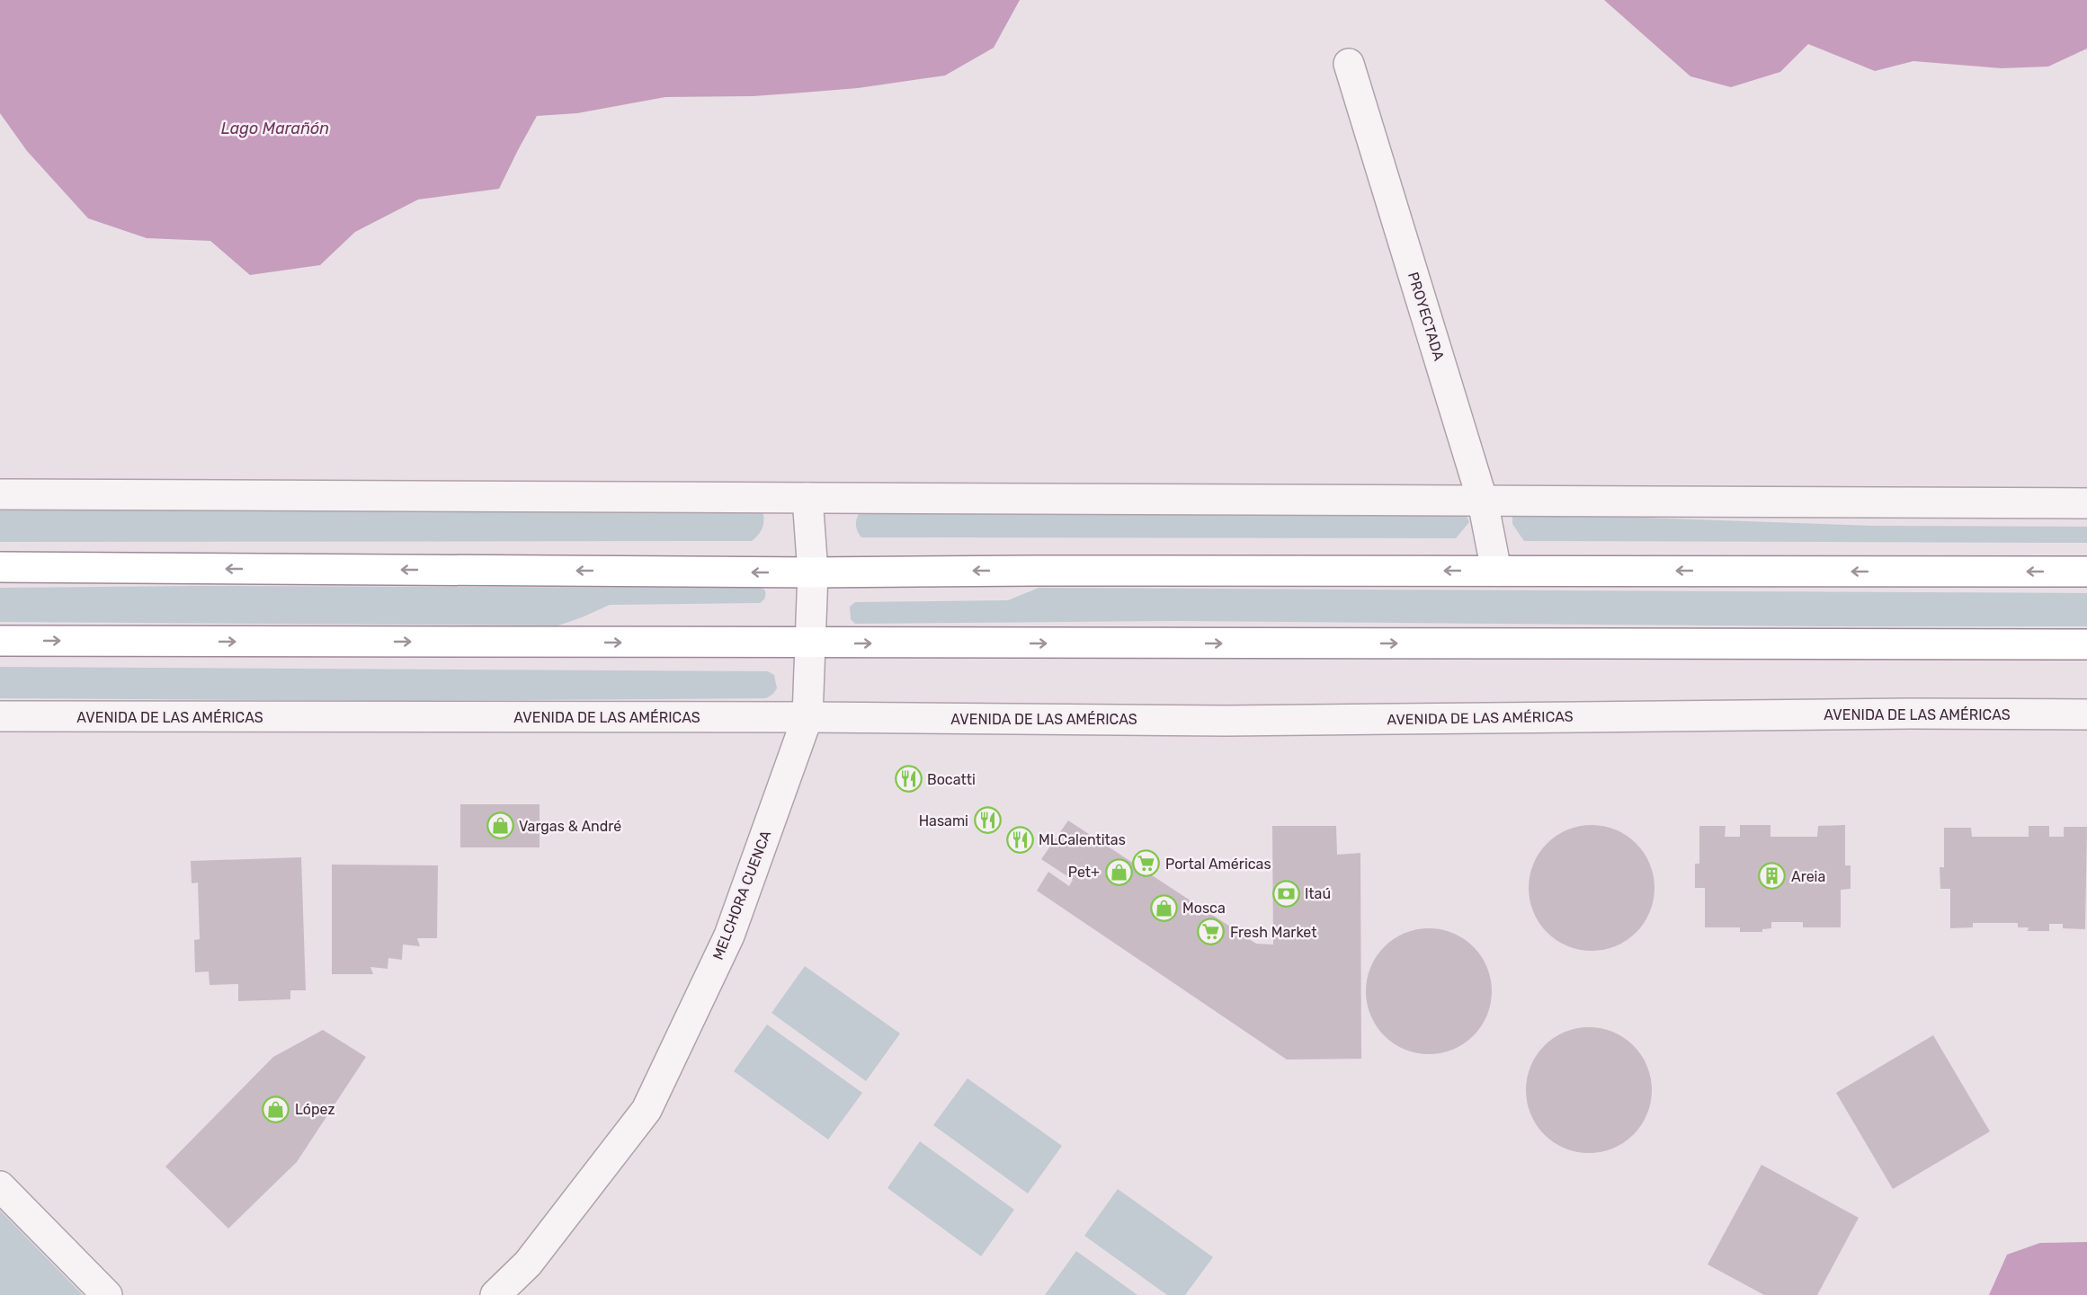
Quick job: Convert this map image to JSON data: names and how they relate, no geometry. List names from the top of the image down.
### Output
{
  "streets": {
    "street": ["PROYECTADA", "AVENIDA DE LAS AMÉRICAS", "MELCHORA CUENCA"]
  },
  "crossings": [
    ["AVENIDA DE LAS AMÉRICAS", "MELCHORA CUENCA"]
  ],
  "water": ["Lago Marañón"],
  "places": {
    "restaurant": ["Bocatti", "Hasami", "MLCalentitas"],
    "shop": [
      "Vargas & André",
      "Pet+",
      "Mosca",
      "López"
    ],
    "supermarket": ["Portal Américas", "Fresh Market"],
    "building": ["Areia"],
    "bank": ["Itaú"]
  }
}
